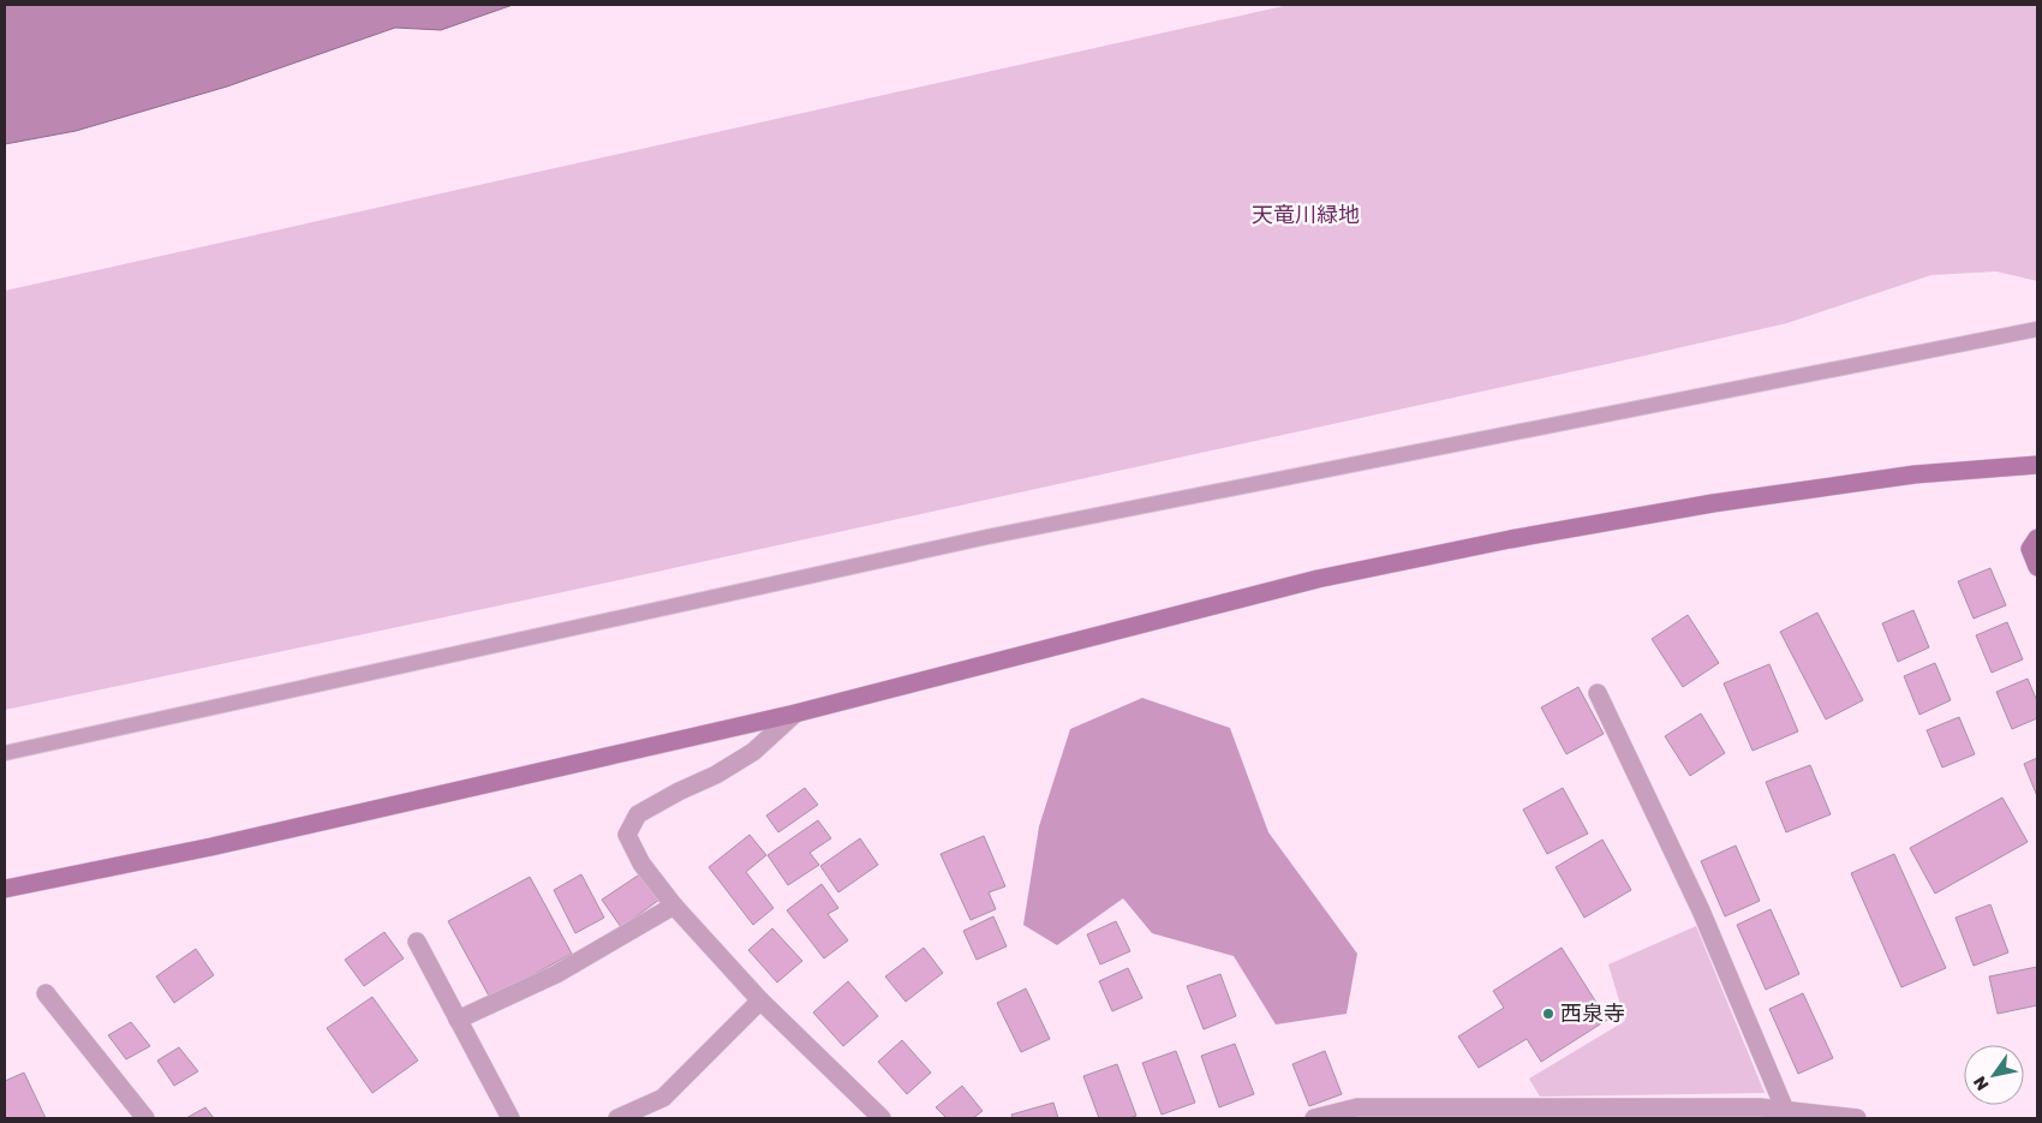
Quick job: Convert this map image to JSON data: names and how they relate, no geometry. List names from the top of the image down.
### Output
{
  "parks": ["天竜川緑地"],
  "places": ["西泉寺"],
  "north": "bottom left"
}
